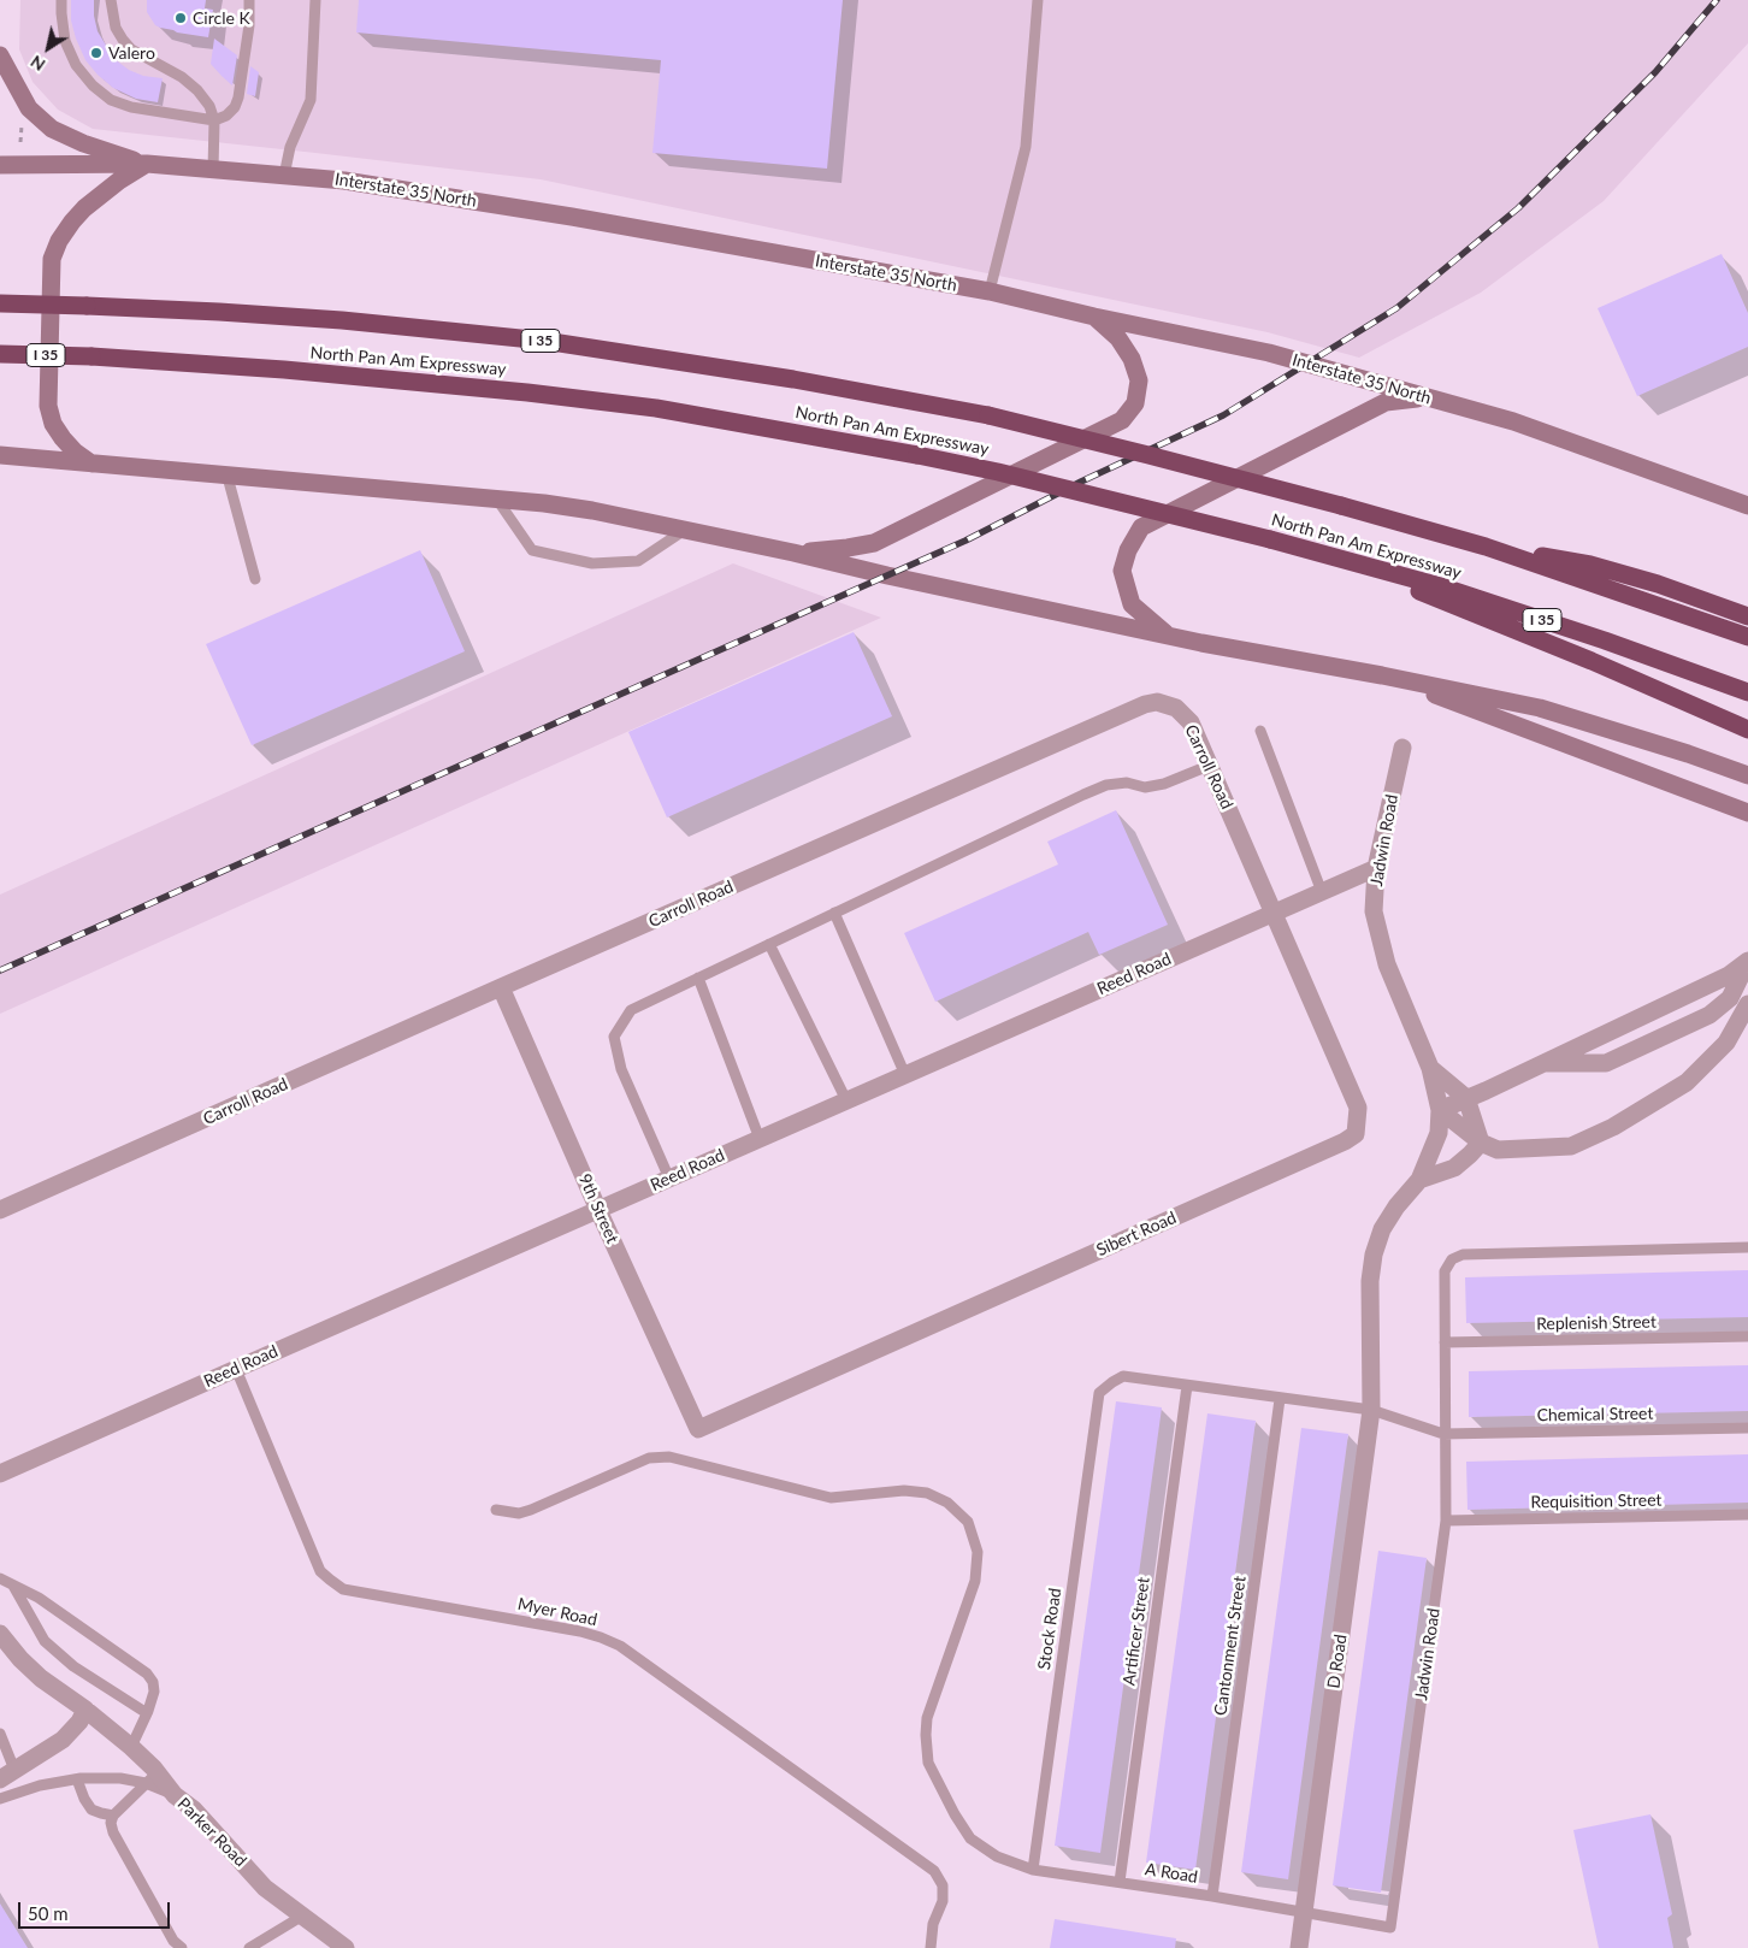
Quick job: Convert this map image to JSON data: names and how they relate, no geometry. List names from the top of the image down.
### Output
{
  "streets": {
    "highway": ["I 35", "North Pan Am Expressway"],
    "main road": ["Interstate 35 North"],
    "street": [
      "Carroll Road",
      "Jadwin Road",
      "Reed Road",
      "9th Street",
      "Sibert Road",
      "D Road",
      "Parker Road"
    ],
    "lane": [
      "Replenish Street",
      "Chemical Street",
      "Requisition Street",
      "Myer Road",
      "Stock Road",
      "Artificer Street",
      "Cantonment Street",
      "A Road"
    ]
  },
  "crossings": [
    ["Carroll Road", "Reed Road"],
    ["Carroll Road", "9th Street"],
    ["Carroll Road", "Sibert Road"],
    ["Jadwin Road", "Reed Road"],
    ["Jadwin Road", "Replenish Street"],
    ["Jadwin Road", "Chemical Street"],
    ["Jadwin Road", "Requisition Street"],
    ["Jadwin Road", "D Road"],
    ["Jadwin Road", "A Road"],
    ["Reed Road", "9th Street"],
    ["Reed Road", "Sibert Road"],
    ["Reed Road", "Myer Road"],
    ["9th Street", "Sibert Road"],
    ["Stock Road", "Artificer Street"],
    ["Stock Road", "A Road"],
    ["Artificer Street", "A Road"],
    ["Cantonment Street", "A Road"],
    ["D Road", "A Road"]
  ],
  "places": ["Circle K", "Valero"],
  "scale_bar": "50 m",
  "north": "bottom left"
}
